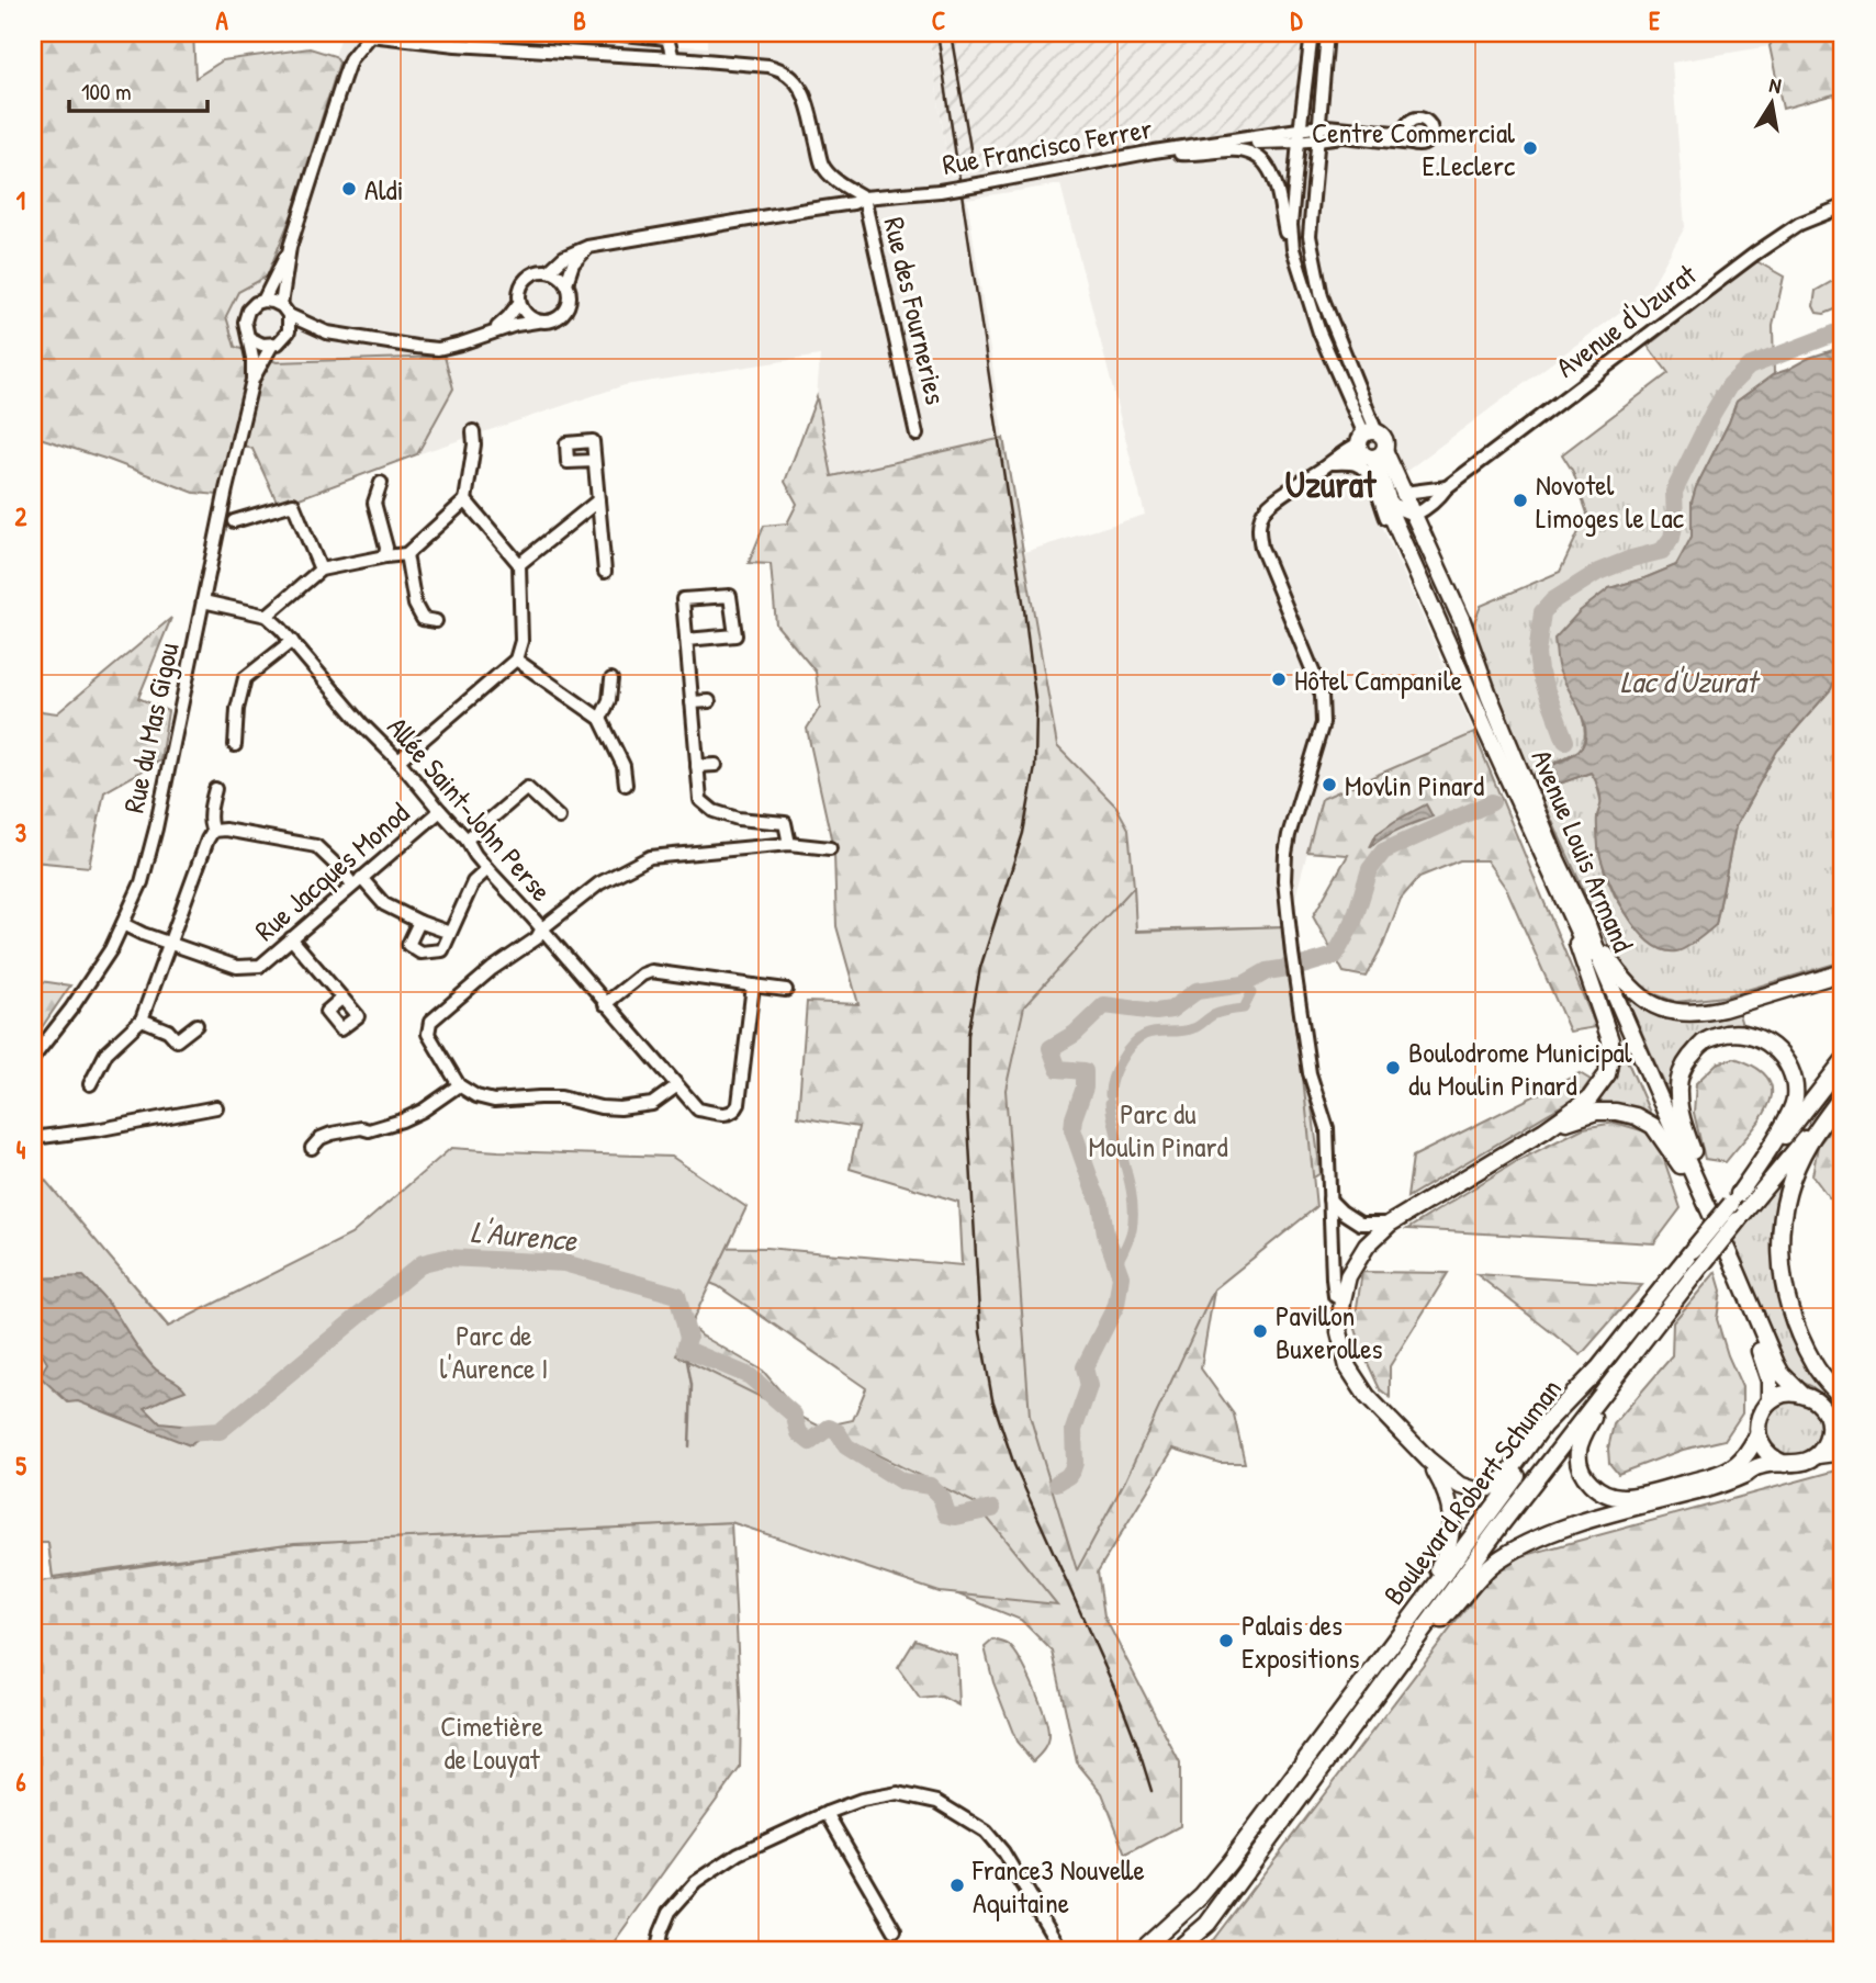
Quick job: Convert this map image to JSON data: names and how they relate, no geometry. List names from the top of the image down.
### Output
{
  "streets": {
    "main road": ["Avenue Louis Armand", "Boulevard Robert Schuman"],
    "street": [
      "Rue Francisco Ferrer",
      "Rue des Fourneries",
      "Avenue d'Uzurat",
      "Rue du Mas Gigou",
      "Allée Saint-John Perse",
      "Rue Jacques Monod"
    ]
  },
  "crossings": [
    ["Rue Francisco Ferrer", "Rue des Fourneries"],
    ["Avenue d'Uzurat", "Avenue Louis Armand"],
    ["Rue du Mas Gigou", "Rue Jacques Monod"],
    ["Allée Saint-John Perse", "Rue Jacques Monod"]
  ],
  "districts": ["Uzurat"],
  "water": ["Lac d'Uzurat", "L'Aurence"],
  "parks": ["Parc du Moulin Pinard", "Parc de l'Aurence I", "Cimetière de Louyat"],
  "places": [
    "Centre Commercial E.Leclerc",
    "Aldi",
    "Novotel Limoges le Lac",
    "Hôtel Campanile",
    "Movlin Pinard",
    "Boulodrome Municipal du Moulin Pinard",
    "Pavillon Buxerolles",
    "Palais des Expositions",
    "France3 Nouvelle Aquitaine"
  ],
  "scale_bar": "100 m",
  "north": "top",
  "grid": {
    "columns": [
      "A",
      "B",
      "C",
      "D",
      "E"
    ],
    "rows": [
      "1",
      "2",
      "3",
      "4",
      "5",
      "6"
    ]
  }
}
